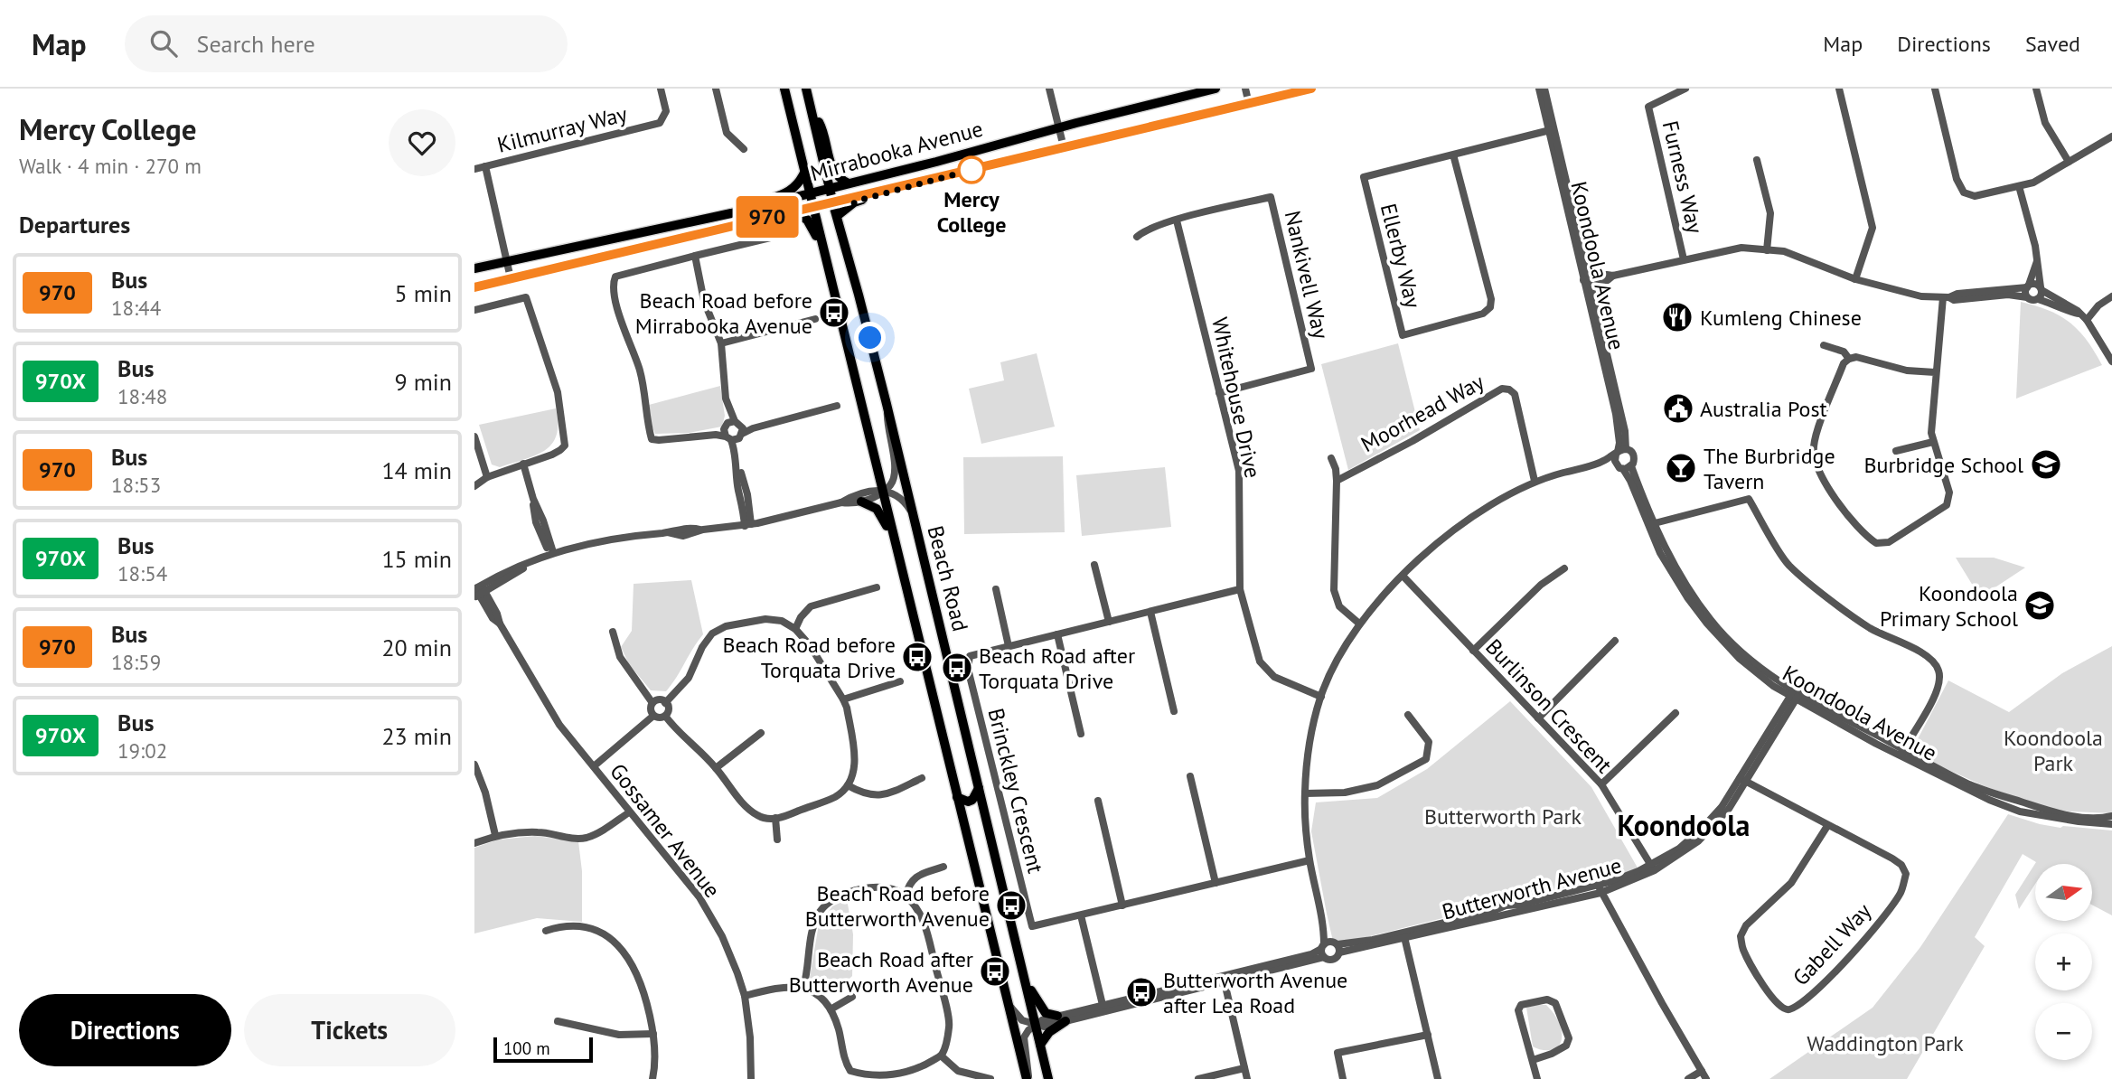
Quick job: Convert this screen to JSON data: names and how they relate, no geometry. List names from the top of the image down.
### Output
{
  "streets": {
    "main road": ["Mirrabooka Avenue", "Beach Road"],
    "street": [
      "Kilmurray Way",
      "Furness Way",
      "Ellerby Way",
      "Koondoola Avenue",
      "Nankivell Way",
      "Whitehouse Drive",
      "Moorhead Way",
      "Burlinson Crescent",
      "Brinckley Crescent",
      "Gossamer Avenue",
      "Butterworth Avenue",
      "Gabell Way"
    ]
  },
  "crossings": [
    ["Mirrabooka Avenue", "Beach Road"],
    ["Ellerby Way", "Koondoola Avenue"],
    ["Koondoola Avenue", "Butterworth Avenue"],
    ["Nankivell Way", "Whitehouse Drive"],
    ["Whitehouse Drive", "Brinckley Crescent"],
    ["Beach Road", "Butterworth Avenue"],
    ["Burlinson Crescent", "Butterworth Avenue"],
    ["Butterworth Avenue", "Gabell Way"]
  ],
  "districts": ["Koondoola"],
  "parks": ["Koondoola Park", "Butterworth Park", "Waddington Park"],
  "places": {
    "other": ["Mercy College"],
    "bus stop": [
      "Beach Road before Mirrabooka Avenue",
      "Beach Road before Torquata Drive",
      "Beach Road after Torquata Drive",
      "Beach Road before Butterworth Avenue",
      "Beach Road after Butterworth Avenue",
      "Butterworth Avenue after Lea Road"
    ],
    "restaurant": ["Kumleng Chinese"],
    "public building": ["Australia Post"],
    "school or university": ["Burbridge School", "Koondoola Primary School"],
    "bar": ["The Burbridge Tavern"]
  },
  "lines": ["bus line 970"],
  "scale_bar": "100 m",
  "north": "right",
  "page": {
    "header": "Map",
    "search": "Search here",
    "nav": ["Map", "Directions", "Saved"],
    "heading": [
      ["Mercy College", "Walk · 4 min · 270 m"],
      "Departures"
    ],
    "on_map": "970",
    "list": [
      {
        "mark": "970",
        "name": "Bus",
        "note": "18:44",
        "value": "5 min"
      },
      {
        "mark": "970X",
        "name": "Bus",
        "note": "18:48",
        "value": "9 min"
      },
      {
        "mark": "970",
        "name": "Bus",
        "note": "18:53",
        "value": "14 min"
      },
      {
        "mark": "970X",
        "name": "Bus",
        "note": "18:54",
        "value": "15 min"
      },
      {
        "mark": "970",
        "name": "Bus",
        "note": "18:59",
        "value": "20 min"
      },
      {
        "mark": "970X",
        "name": "Bus",
        "note": "19:02",
        "value": "23 min"
      }
    ],
    "map_buttons": ["+", "−"],
    "buttons": ["Directions", "Tickets"],
    "scale": "100 m"
  }
}
